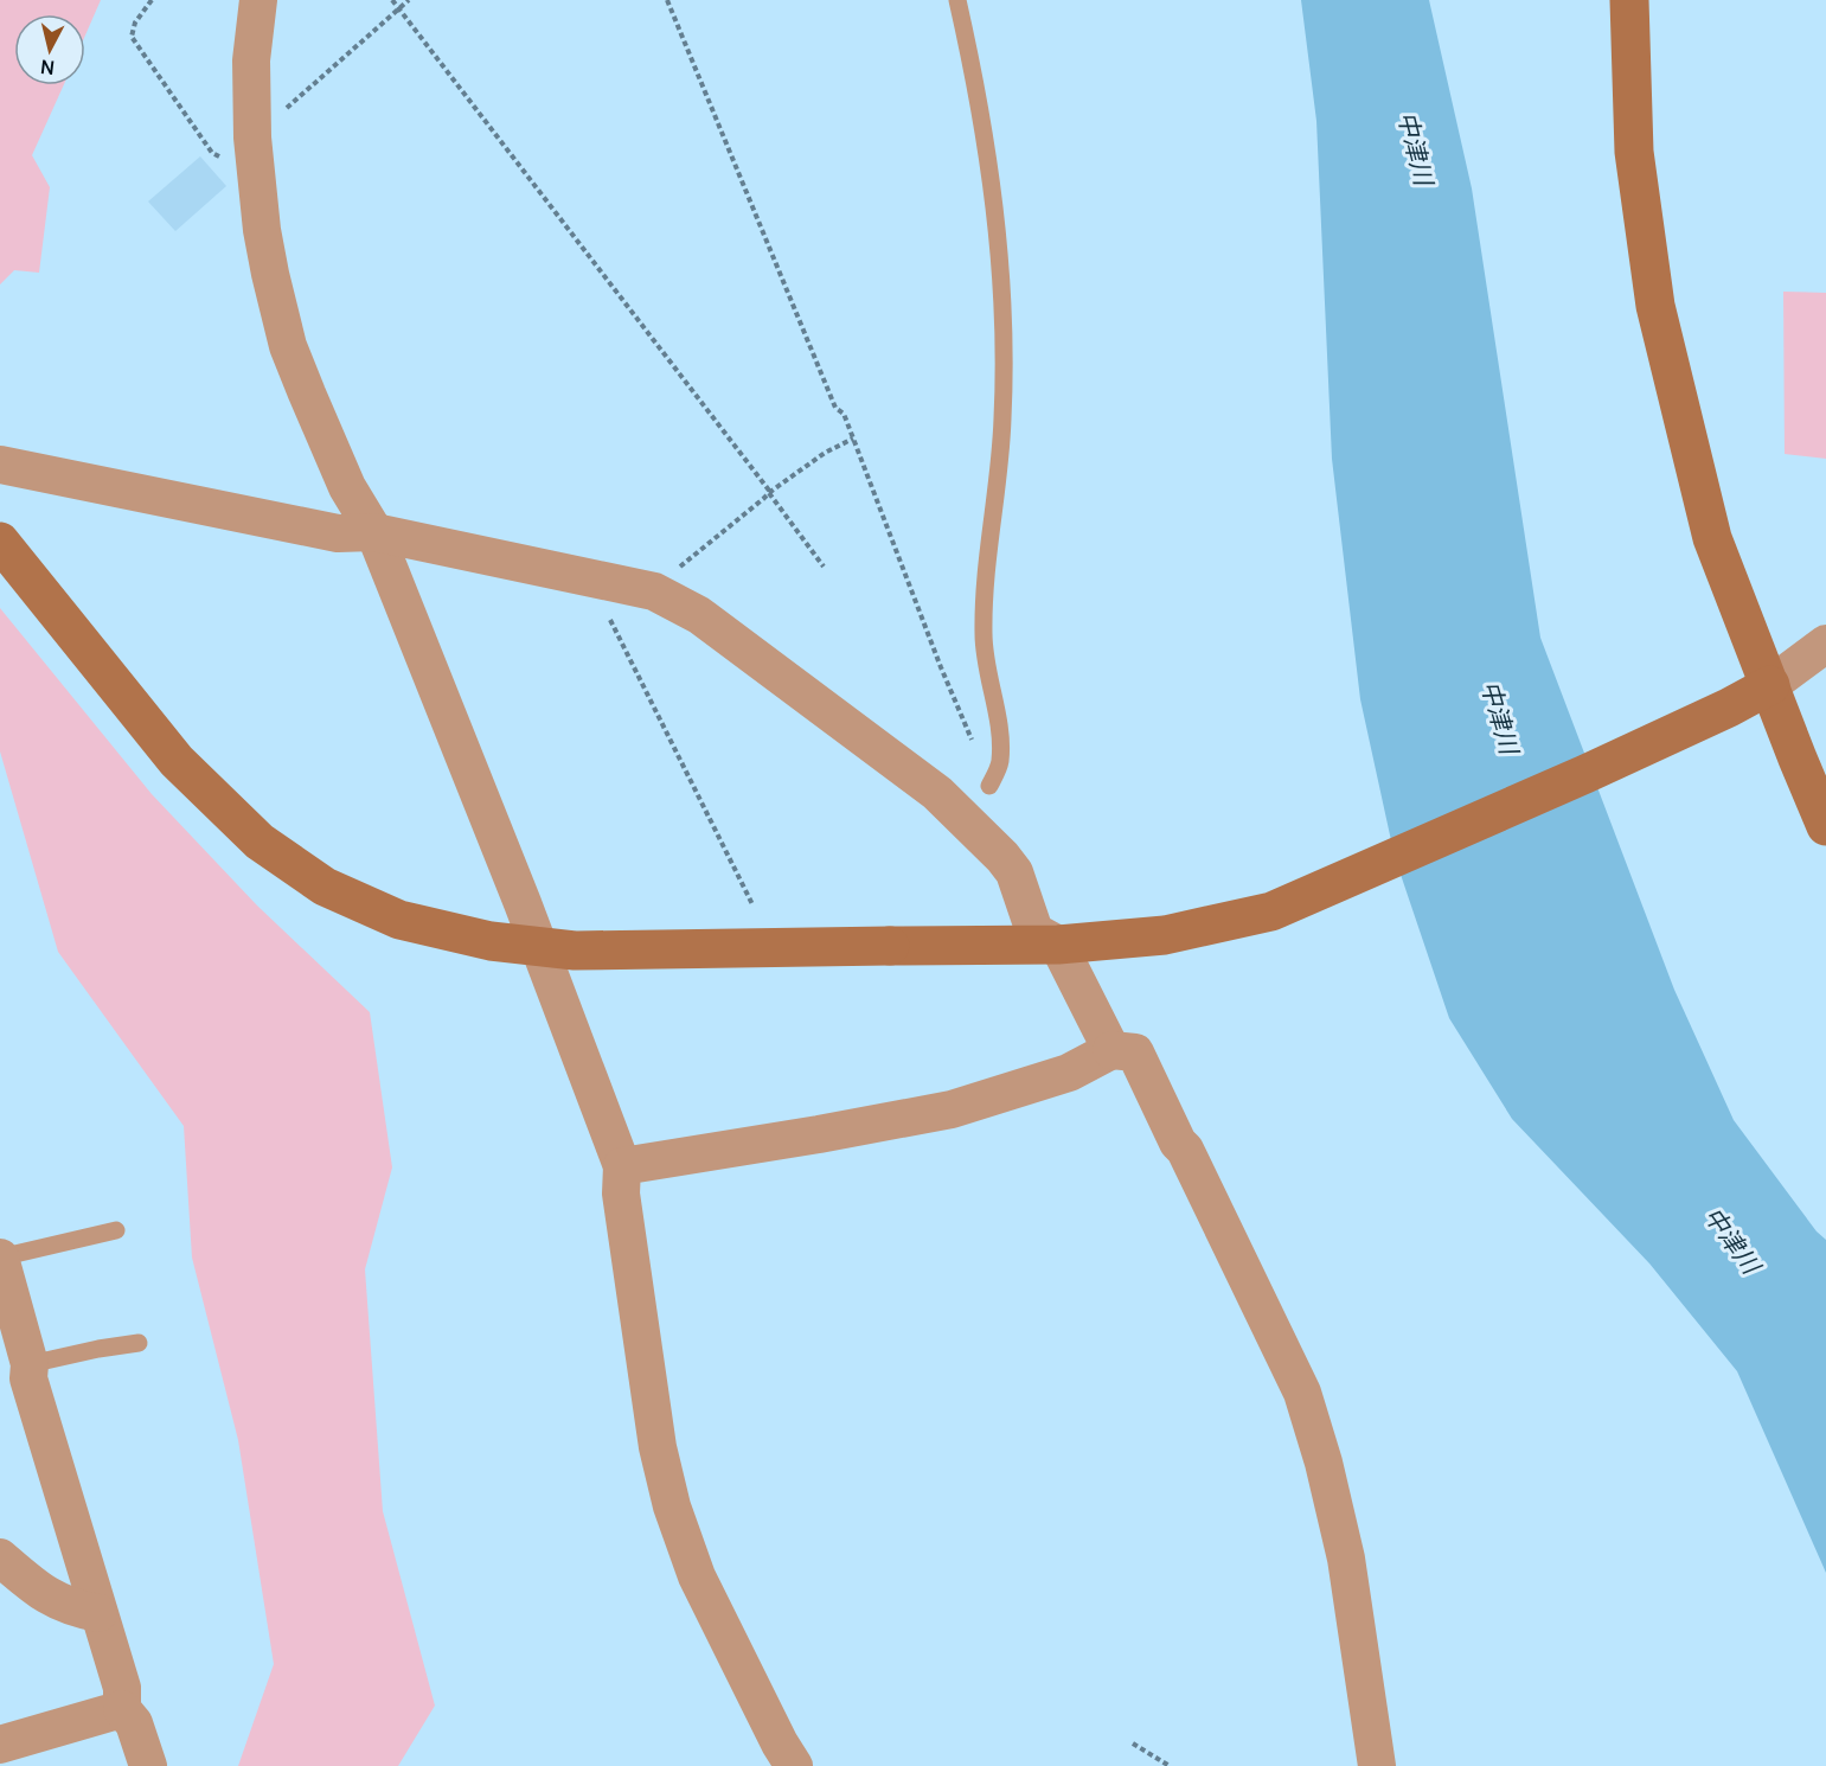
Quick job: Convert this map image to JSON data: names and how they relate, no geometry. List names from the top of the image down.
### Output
{
  "water": ["中津川"],
  "north": "bottom"
}
